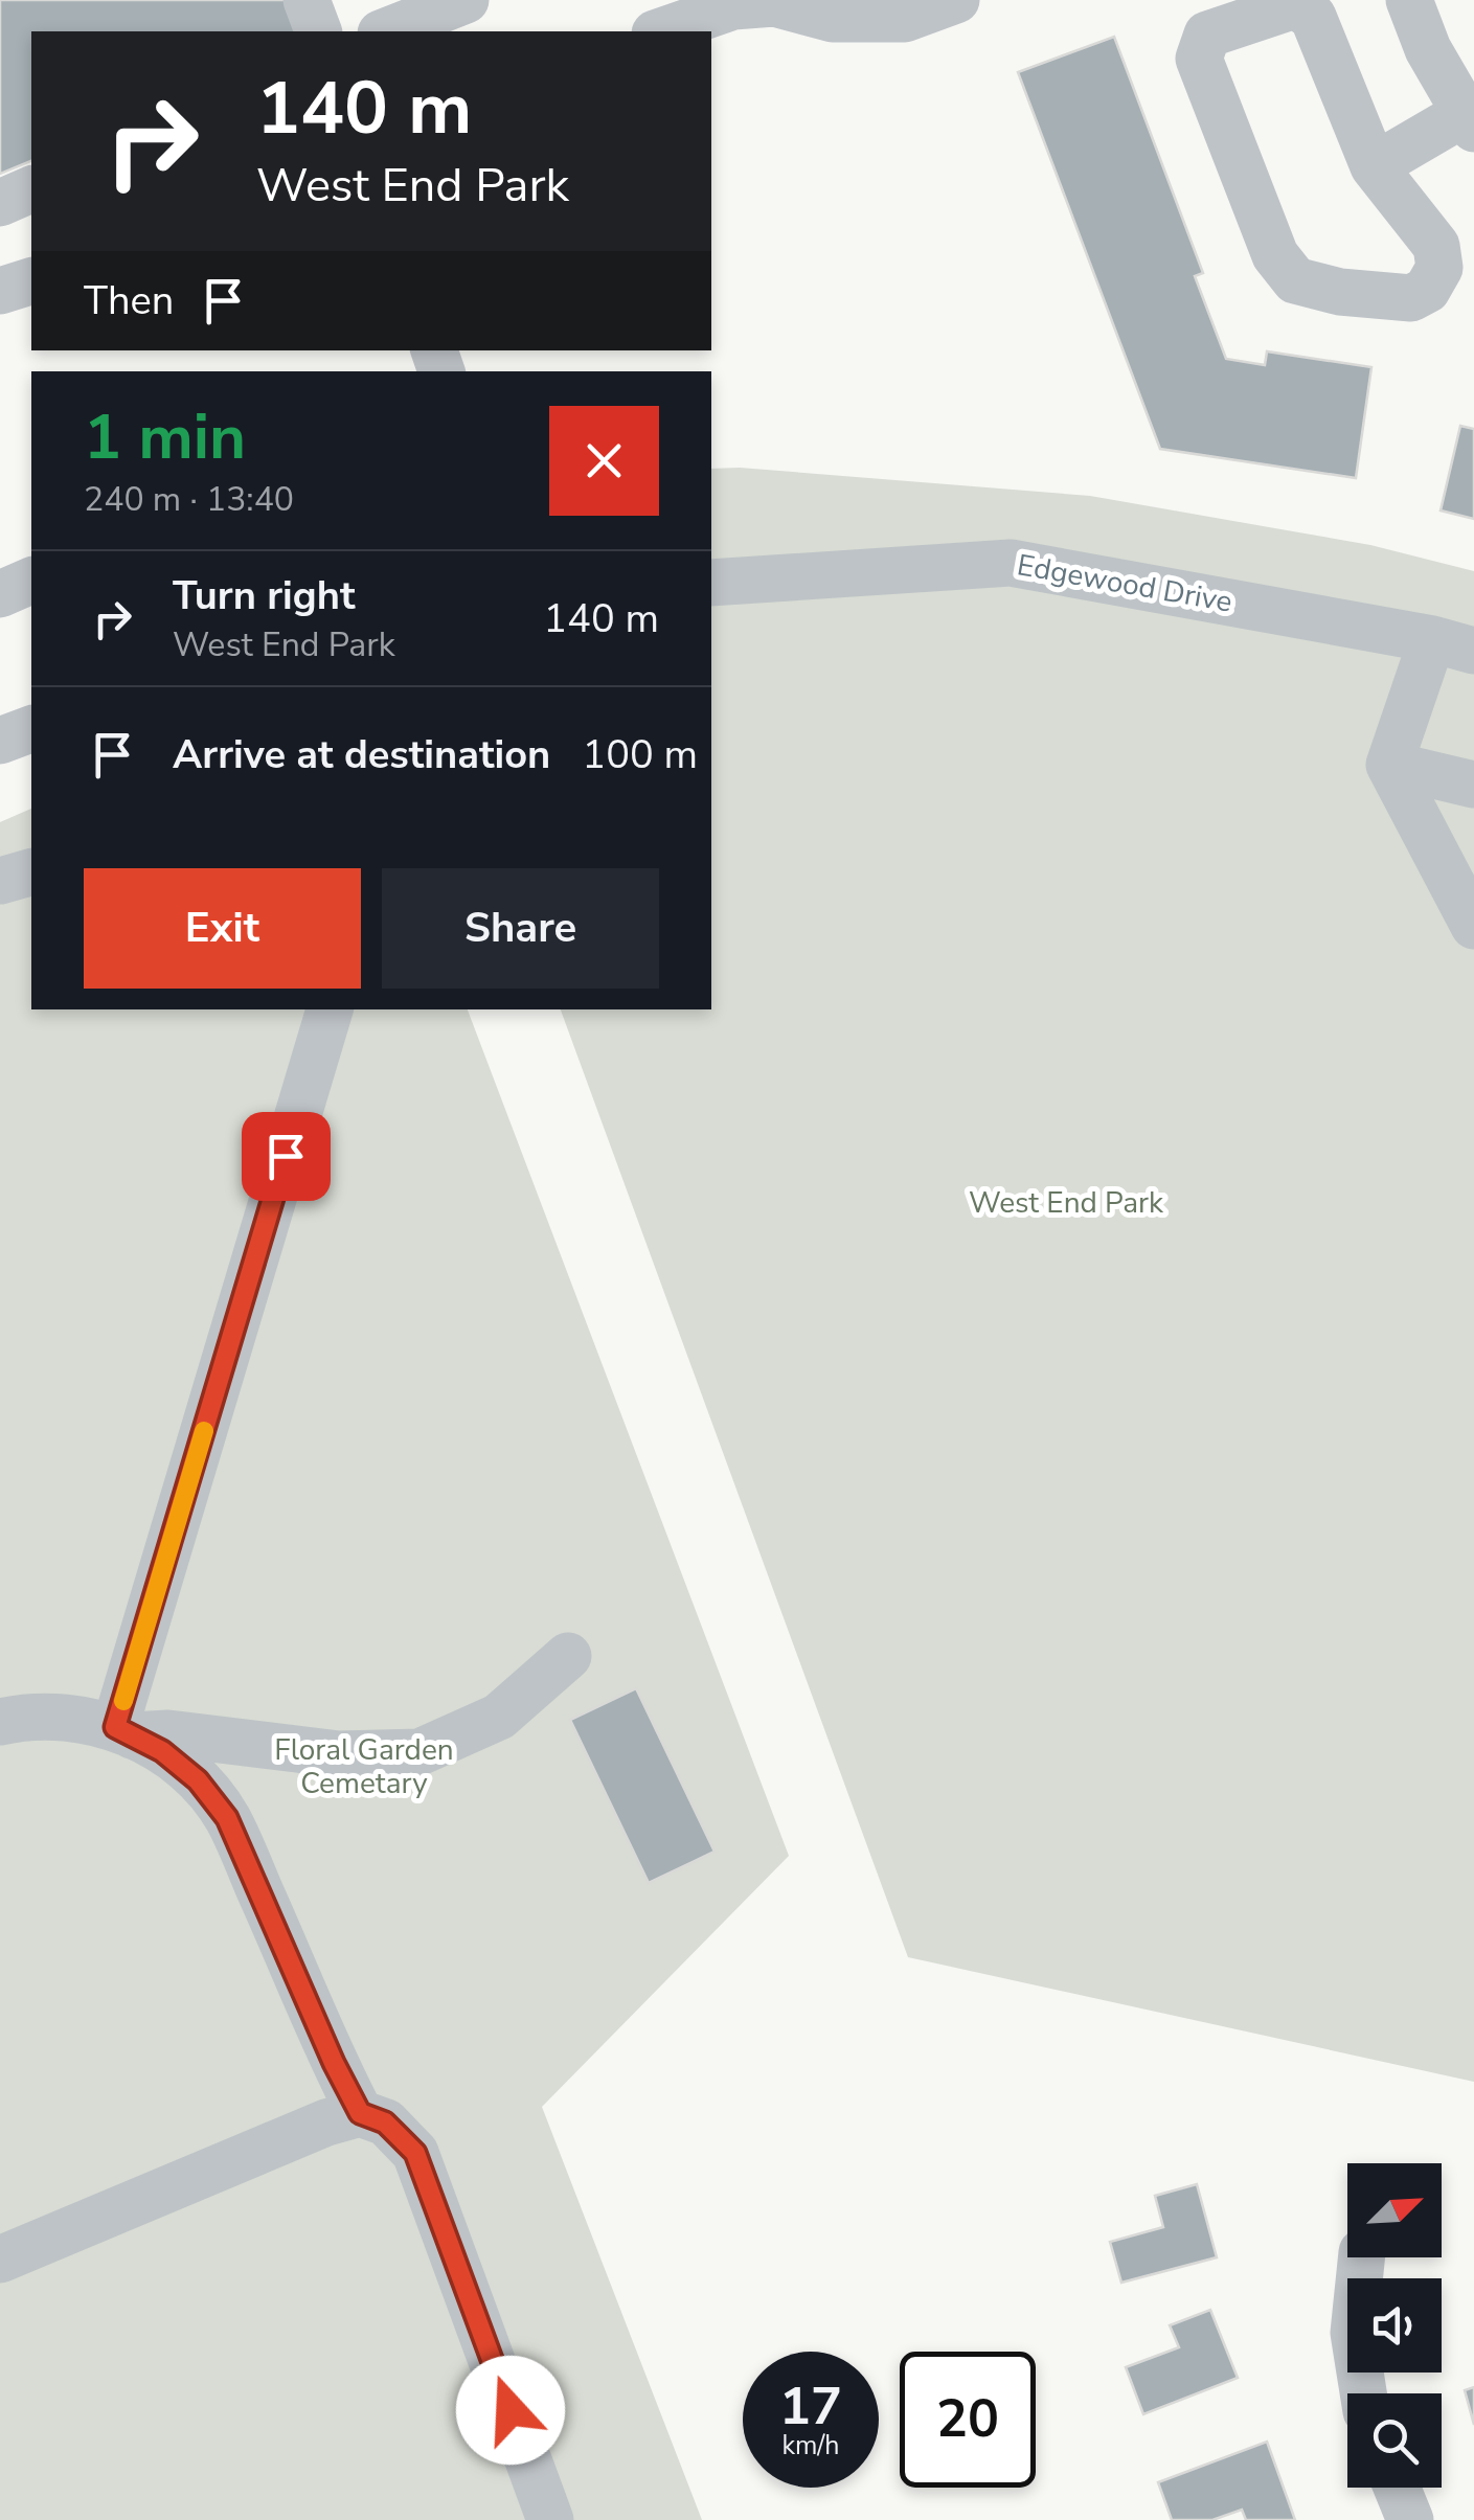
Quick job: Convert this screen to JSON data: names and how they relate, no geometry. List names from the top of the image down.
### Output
{
  "streets": {
    "street": ["Edgewood Drive"]
  },
  "parks": ["West End Park", "Floral Garden Cemetary"],
  "north": "top right",
  "page": {
    "turn": ["140 m", "West End Park"],
    "then": "Then",
    "heading": ["1 min", "240 m · 13:40"],
    "list": [
      {
        "name": "Turn right",
        "note": "West End Park",
        "value": "140 m"
      },
      {
        "name": "Arrive at destination",
        "value": "100 m"
      }
    ],
    "buttons": ["Exit", "Share"],
    "speed": "17 km/h",
    "limit": "20"
  }
}
